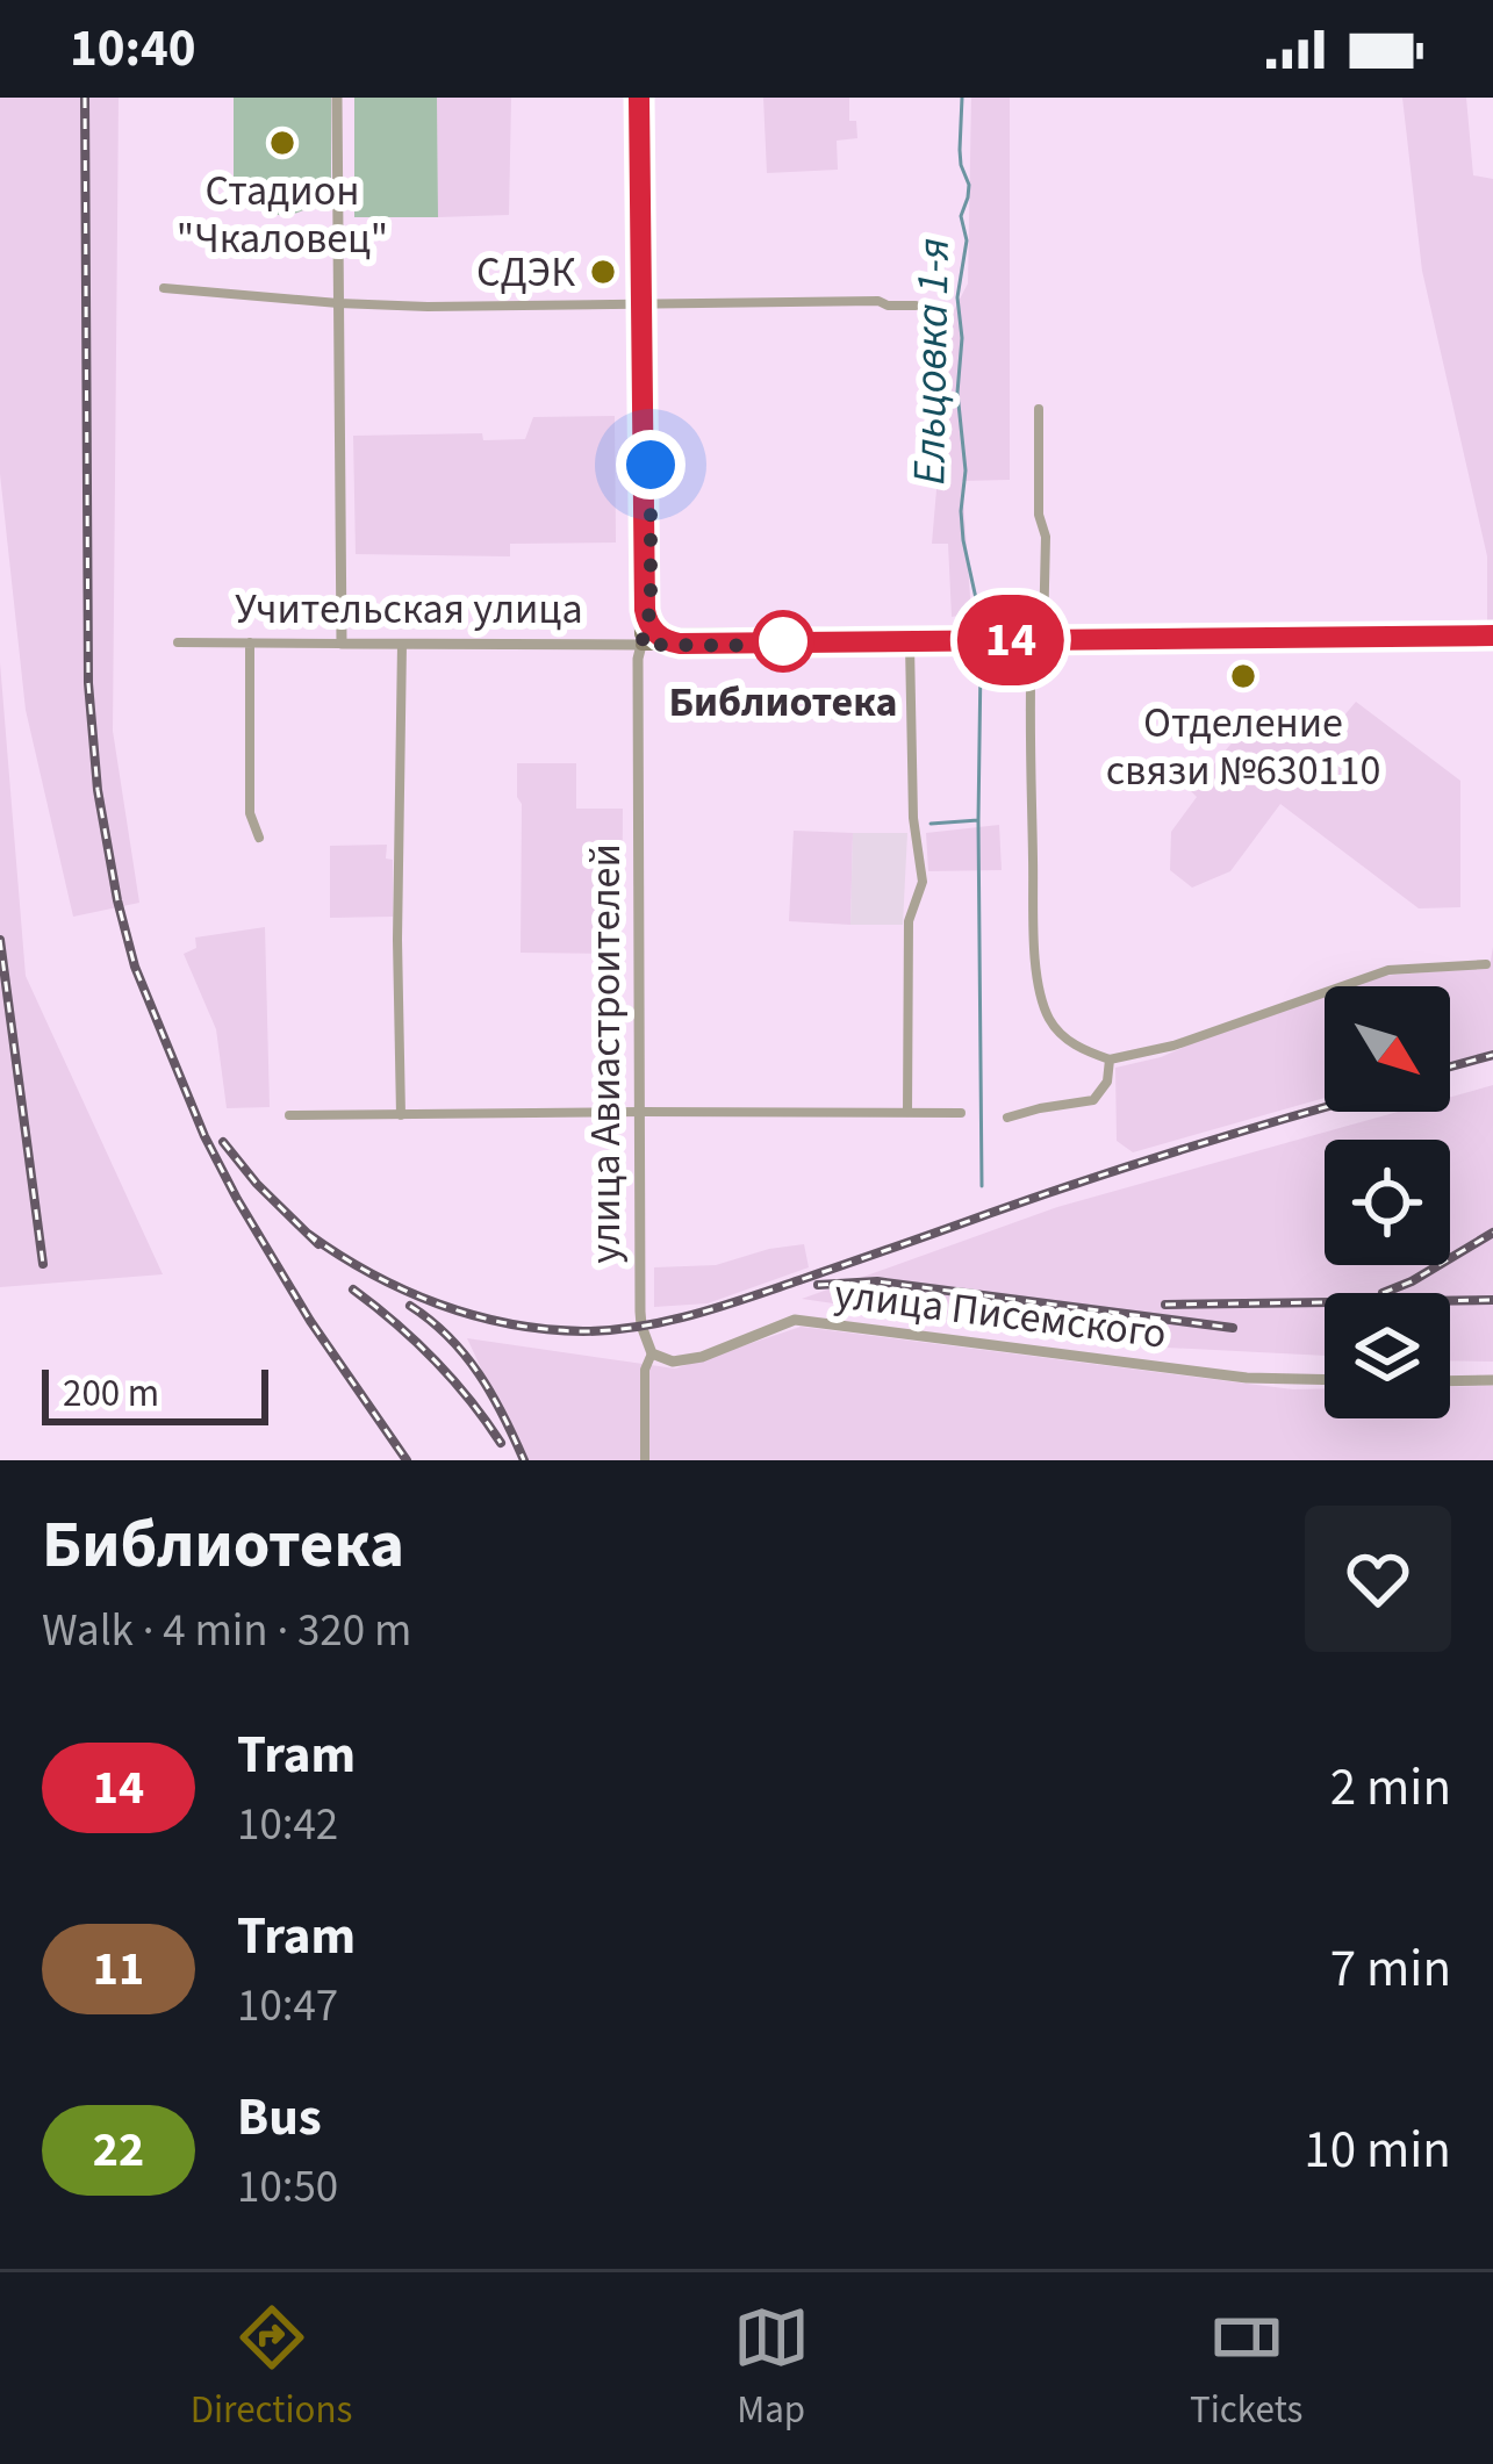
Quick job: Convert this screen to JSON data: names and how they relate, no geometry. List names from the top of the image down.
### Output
{
  "streets": {
    "main road": ["Учительская улица", "улица Авиастроителей"],
    "street": ["улица Писемского"]
  },
  "crossings": [
    ["Учительская улица", "улица Авиастроителей"],
    ["улица Авиастроителей", "улица Писемского"]
  ],
  "water": ["Ельцовка 1-я"],
  "places": [
    "Стадион \"Чкаловец\"",
    "СДЭК",
    "Библиотека",
    "Отделение связи №630110"
  ],
  "lines": ["tram line 14"],
  "scale_bar": "200 m",
  "north": "bottom right",
  "page": {
    "status": "10:40",
    "on_map": "14",
    "scale": "200 m",
    "heading": ["Библиотека", "Walk · 4 min · 320 m"],
    "list": [
      {
        "mark": "14",
        "name": "Tram",
        "note": "10:42",
        "value": "2 min"
      },
      {
        "mark": "11",
        "name": "Tram",
        "note": "10:47",
        "value": "7 min"
      },
      {
        "mark": "22",
        "name": "Bus",
        "note": "10:50",
        "value": "10 min"
      }
    ],
    "tabs": ["Directions", "Map", "Tickets"]
  }
}
